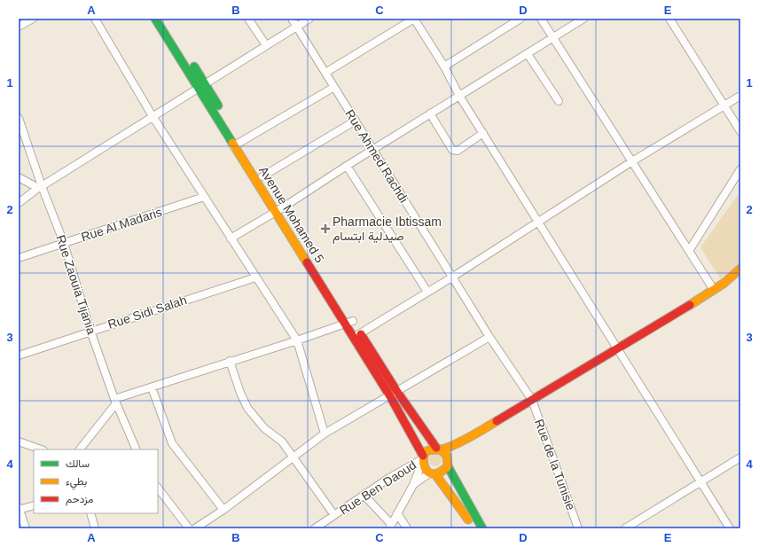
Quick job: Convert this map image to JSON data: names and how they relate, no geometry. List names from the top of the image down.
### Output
{
  "streets": {
    "main road": ["Avenue Mohamed 5"],
    "street": [
      "Rue Ahmed Rachdi",
      "Rue Al Madaris",
      "Rue Zaouia Tijania",
      "Rue Sidi Salah",
      "Rue de la Tunisie",
      "Rue Ben Daoud"
    ]
  },
  "crossings": [
    ["Rue Ahmed Rachdi", "Rue de la Tunisie"],
    ["Avenue Mohamed 5", "Rue Ben Daoud"],
    ["Rue Al Madaris", "Rue Zaouia Tijania"],
    ["Rue Zaouia Tijania", "Rue Sidi Salah"]
  ],
  "places": {
    "health": ["Pharmacie Ibtissam صيدلية ابتسام"]
  },
  "legend": ["سالك", "بطيء", "مزدحم"],
  "grid": {
    "columns": [
      "A",
      "B",
      "C",
      "D",
      "E"
    ],
    "rows": [
      "1",
      "2",
      "3",
      "4"
    ]
  }
}
